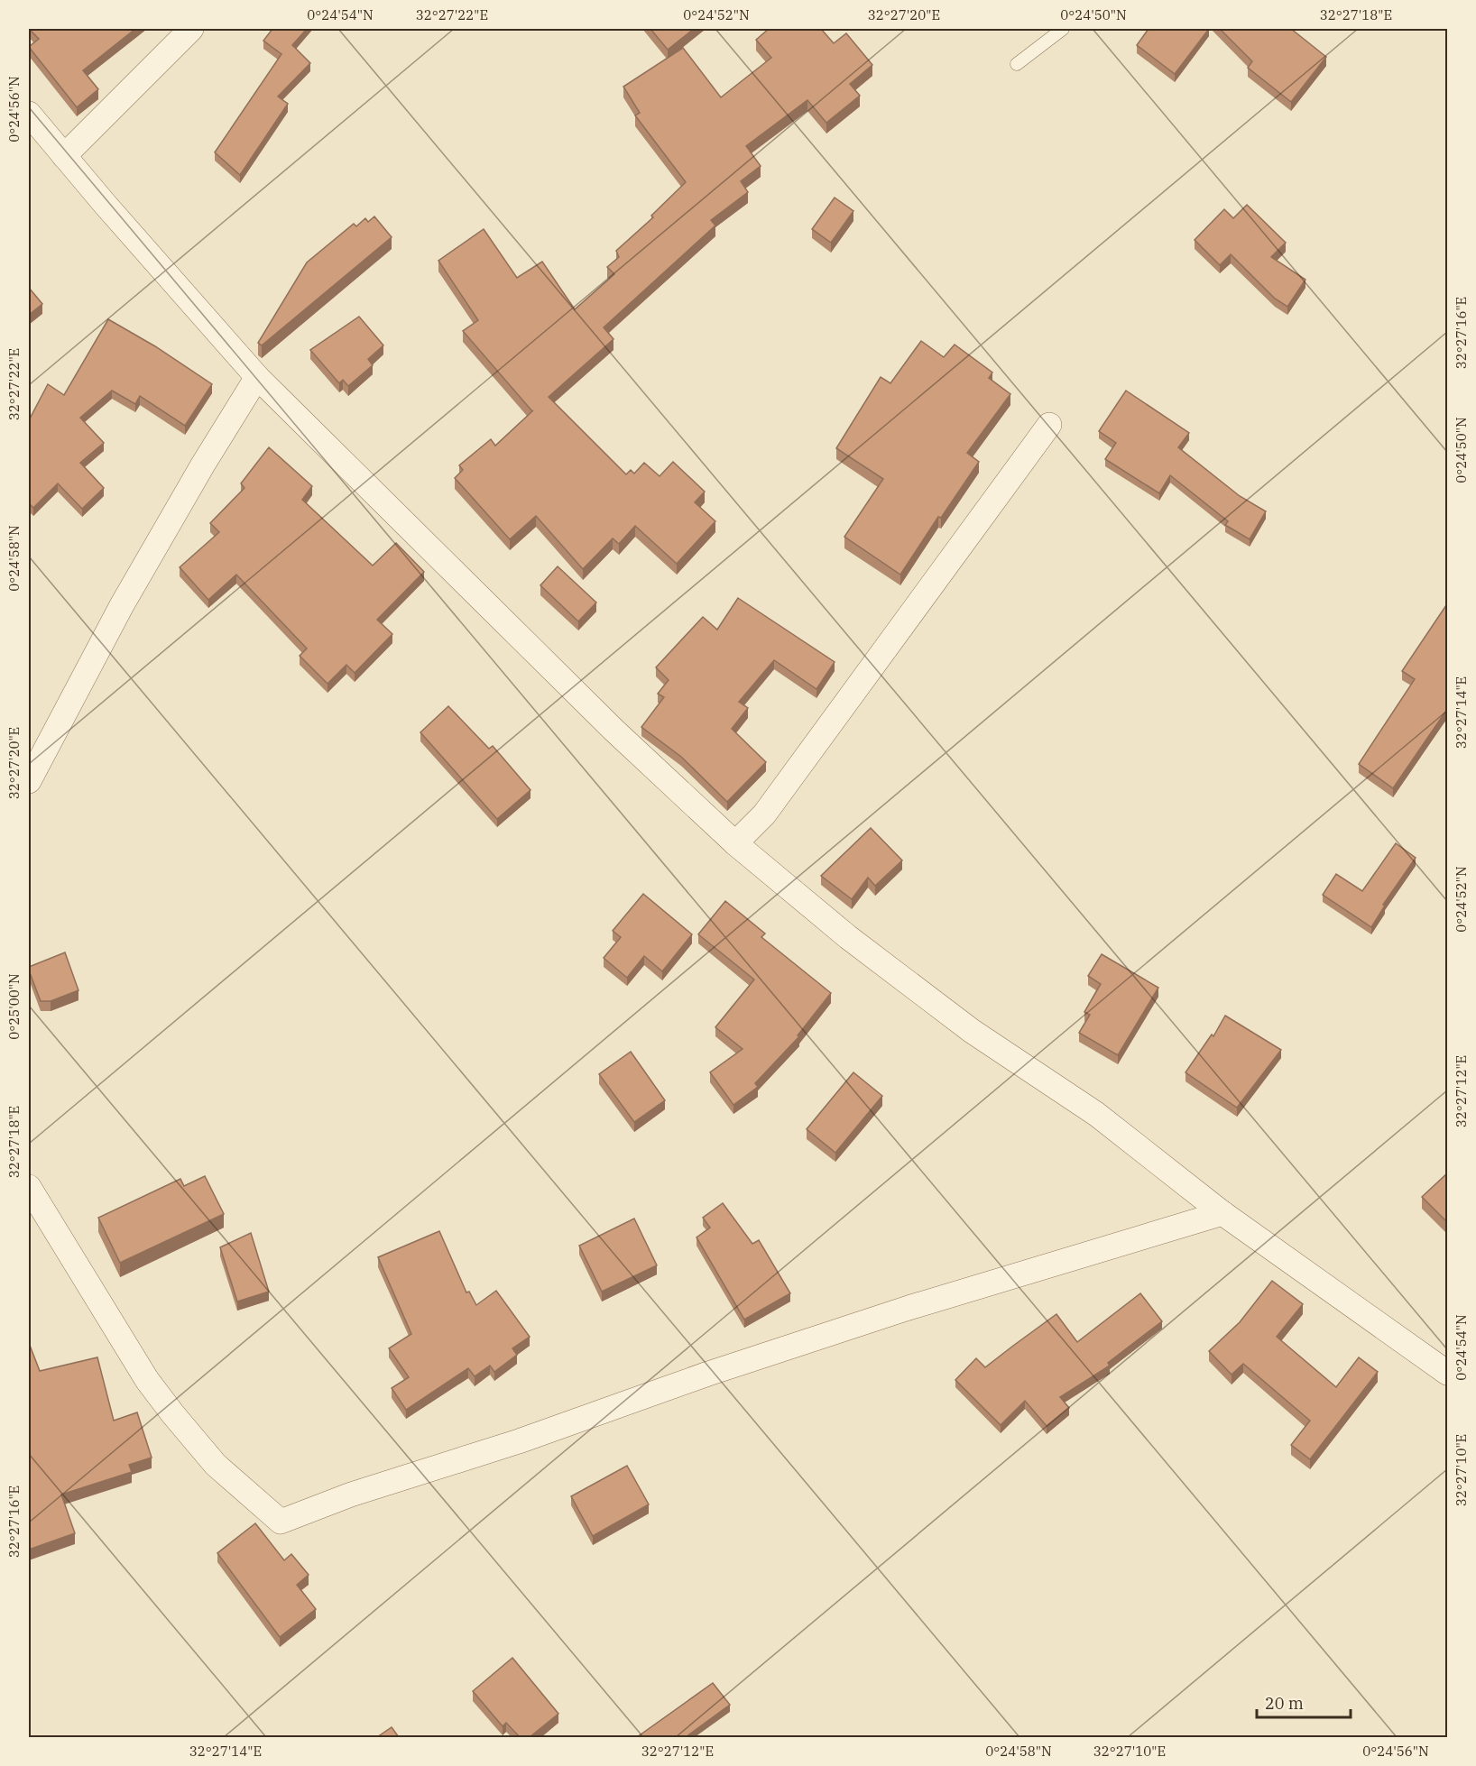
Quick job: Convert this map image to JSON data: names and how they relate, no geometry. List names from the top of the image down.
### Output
{
  "scale_bar": "20 m",
  "coordinates": [
    "0°24'54\"N",
    "32°27'22\"E",
    "0°24'52\"N",
    "32°27'20\"E",
    "0°24'50\"N",
    "32°27'18\"E",
    "0°24'56\"N",
    "32°27'16\"E",
    "0°24'58\"N",
    "32°27'14\"E",
    "0°25'00\"N",
    "32°27'12\"E",
    "32°27'10\"E"
  ]
}
